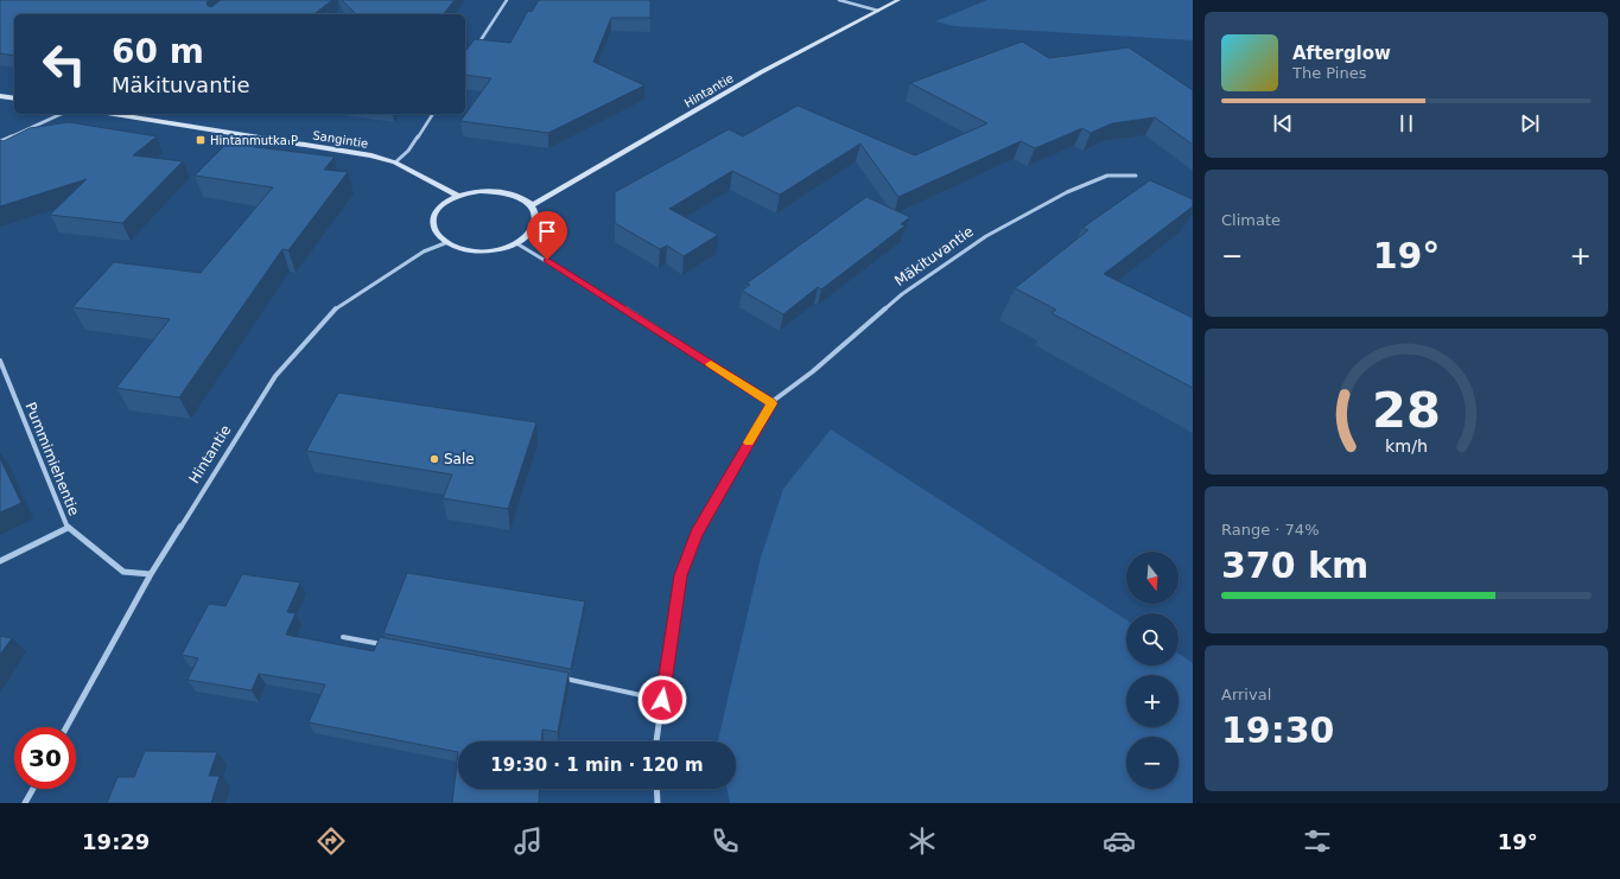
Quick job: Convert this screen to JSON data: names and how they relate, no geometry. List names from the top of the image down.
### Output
{
  "streets": {
    "street": [
      "Hintantie",
      "Sangintie",
      "Mäkituvantie",
      "Pummimiehentie"
    ]
  },
  "crossings": [
    ["Hintantie", "Sangintie"],
    ["Hintantie", "Pummimiehentie"]
  ],
  "places": {
    "transit": ["Hintanmutka P"],
    "other": ["Sale"]
  },
  "north": "bottom",
  "page": {
    "turn": ["60 m", "Mäkituvantie"],
    "song": ["Afterglow", "The Pines"],
    "tile": [
      "Climate",
      ["Range · 74%", "370 km"],
      ["Arrival", "19:30"]
    ],
    "heat": ["−", "19°", "+"],
    "map_buttons": ["+", "−"],
    "limit": "30",
    "trip": "19:30 · 1 min · 120 m",
    "tabs": ["19:29", "19°"],
    "gauge": ["28", "km/h"]
  }
}
